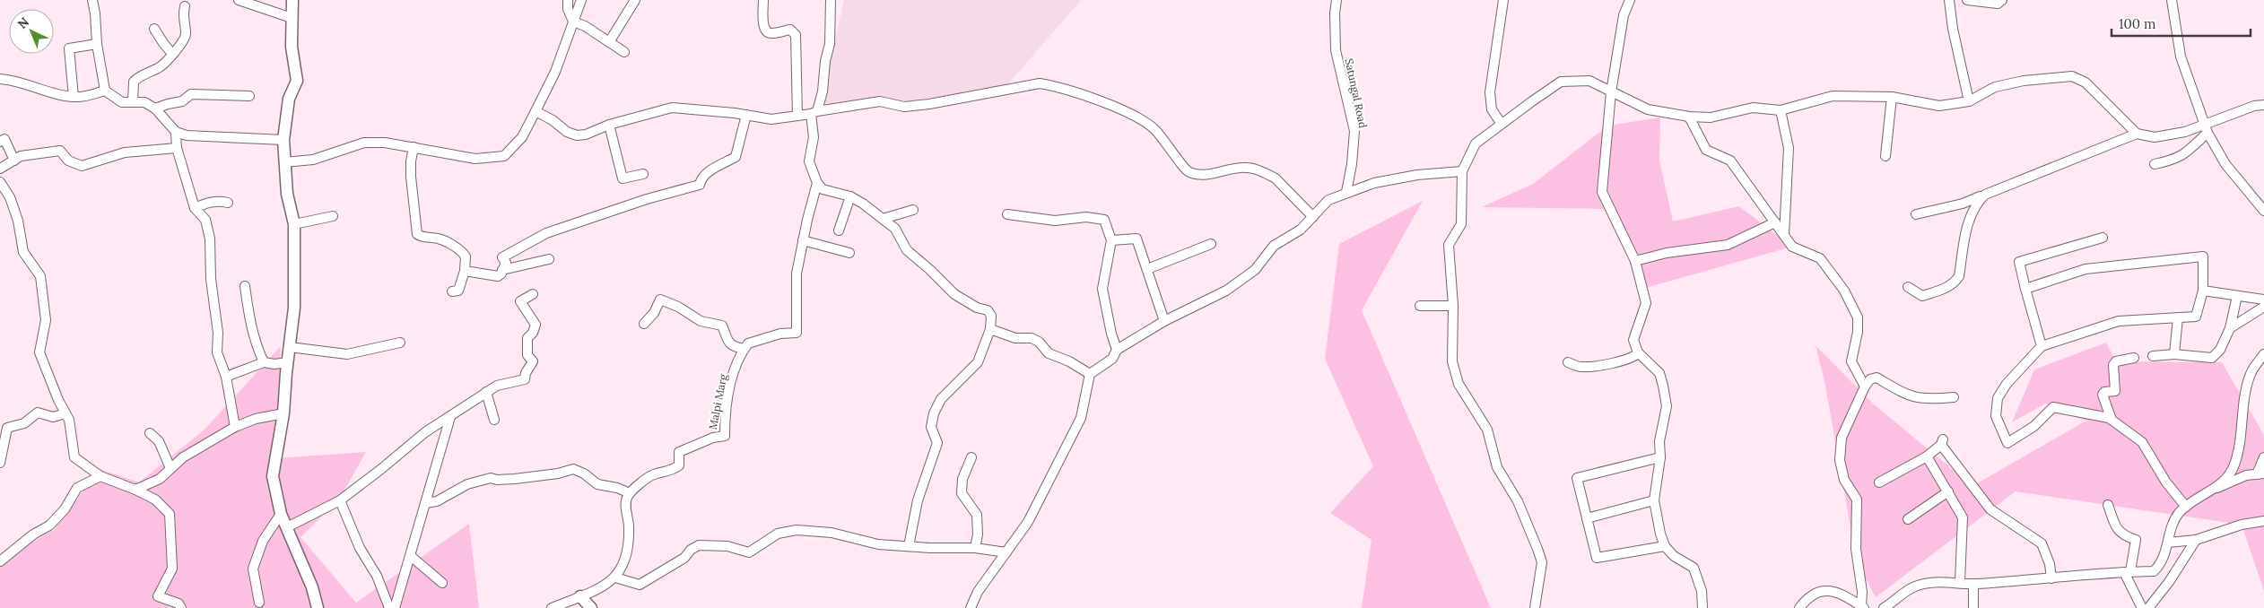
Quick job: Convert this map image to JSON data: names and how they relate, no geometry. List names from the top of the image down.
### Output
{
  "streets": {
    "street": ["Satungal Road", "Malpi Marg"]
  },
  "scale_bar": "100 m",
  "north": "top left"
}
